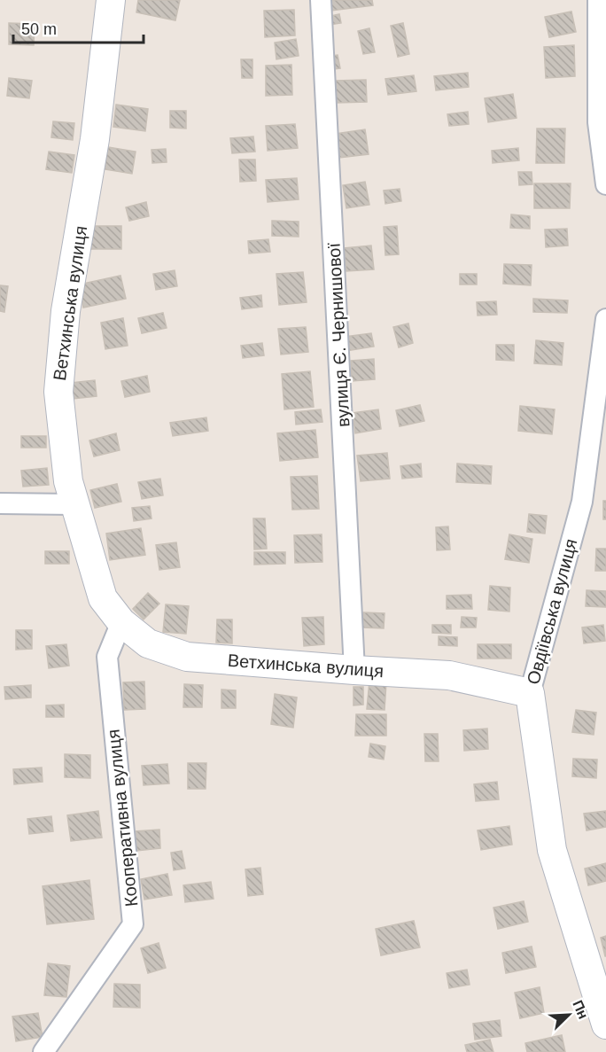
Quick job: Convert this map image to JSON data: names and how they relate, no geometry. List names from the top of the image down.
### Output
{
  "streets": {
    "main road": ["Ветхинська вулиця", "Овдіївська вулиця"],
    "street": ["вулиця Є. Чернишової", "Кооперативна вулиця"]
  },
  "crossings": [
    ["Ветхинська вулиця", "вулиця Є. Чернишової"],
    ["Ветхинська вулиця", "Овдіївська вулиця"],
    ["Ветхинська вулиця", "Кооперативна вулиця"]
  ],
  "scale_bar": "50 m",
  "north": "top right"
}
